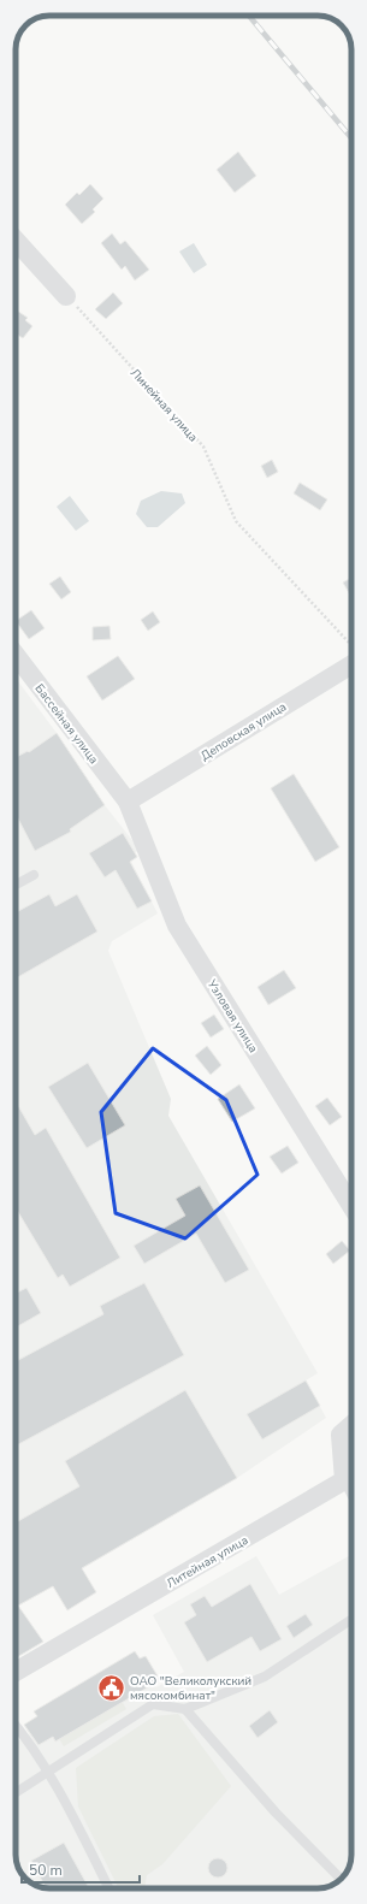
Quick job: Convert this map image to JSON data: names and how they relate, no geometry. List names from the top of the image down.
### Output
{
  "streets": {
    "street": [
      "Бассейная улица",
      "Деповская улица",
      "Узловая улица",
      "Литейная улица"
    ],
    "path": ["Линейная улица"]
  },
  "crossings": [
    ["Бассейная улица", "Деповская улица"],
    ["Бассейная улица", "Узловая улица"],
    ["Деповская улица", "Узловая улица"]
  ],
  "places": {
    "public building": ["ОАО \"Великолукский мясокомбинат\""]
  },
  "scale_bar": "50 m"
}
